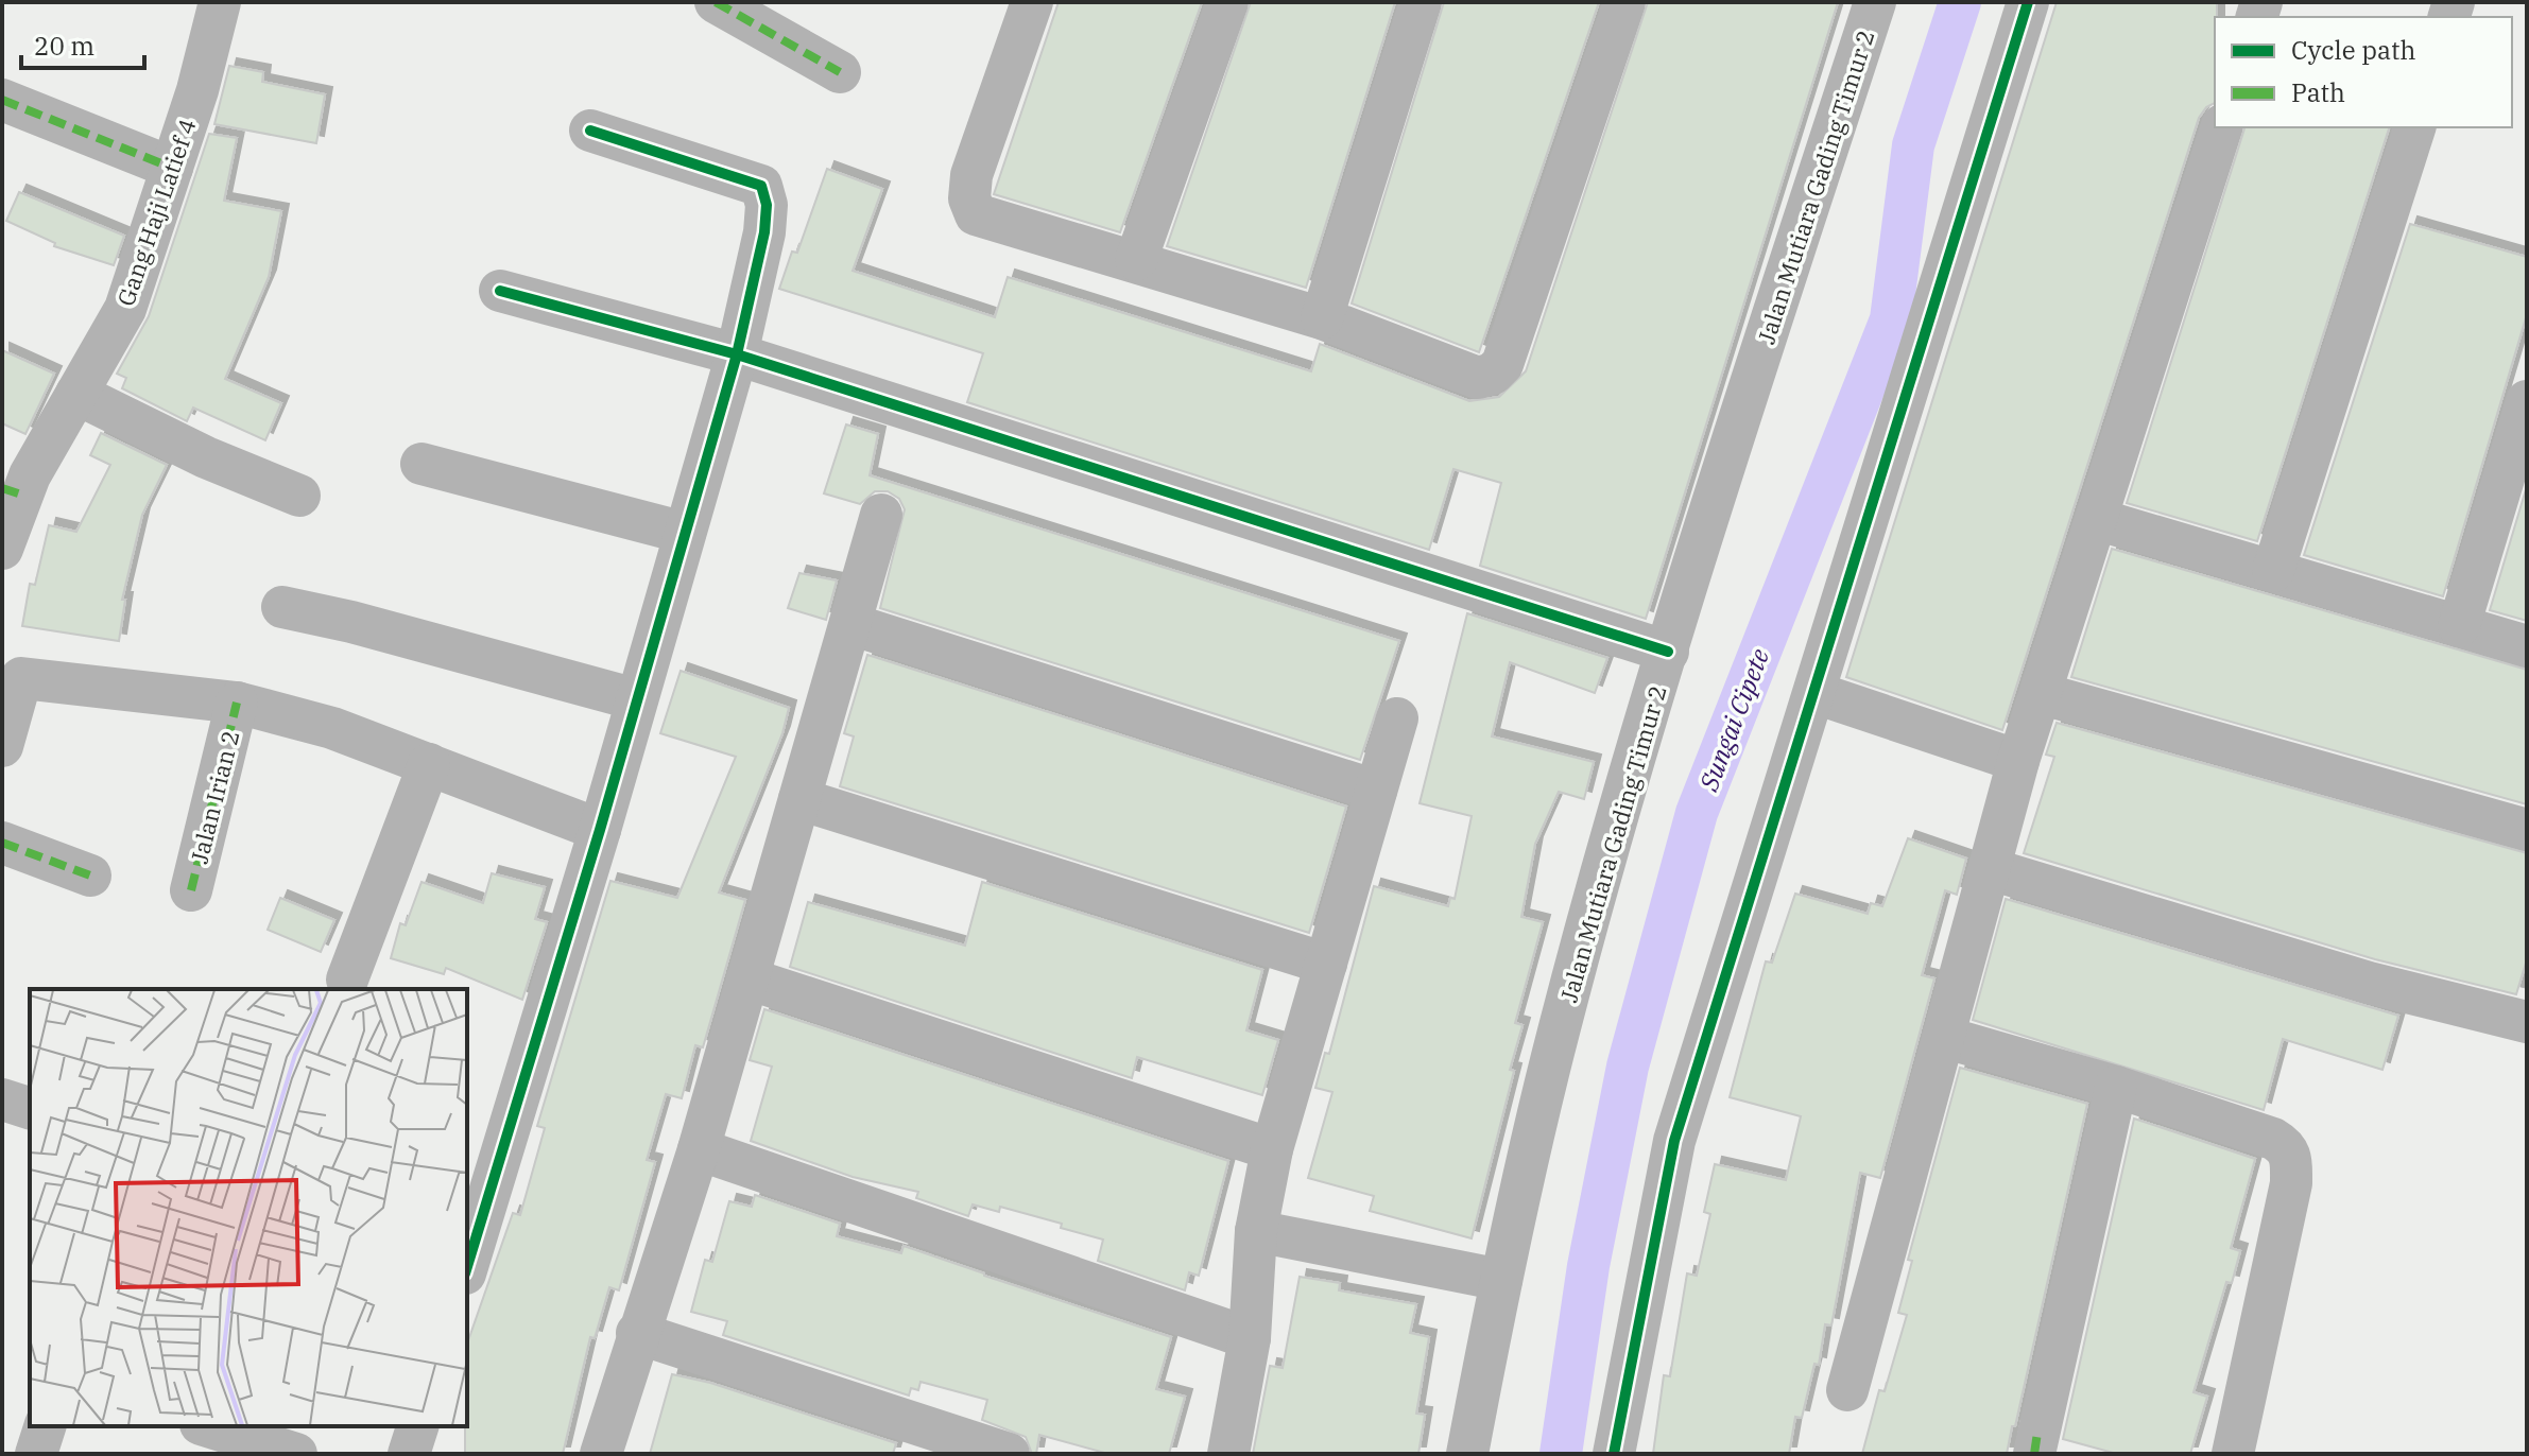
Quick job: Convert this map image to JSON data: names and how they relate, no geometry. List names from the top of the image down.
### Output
{
  "streets": {
    "street": ["Jalan Mutiara Gading Timur 2", "Gang Haji Latief 4", "Jalan Irian 2"]
  },
  "water": ["Sungai Cipete"],
  "legend": ["Cycle path", "Path"],
  "scale_bar": "20 m"
}
